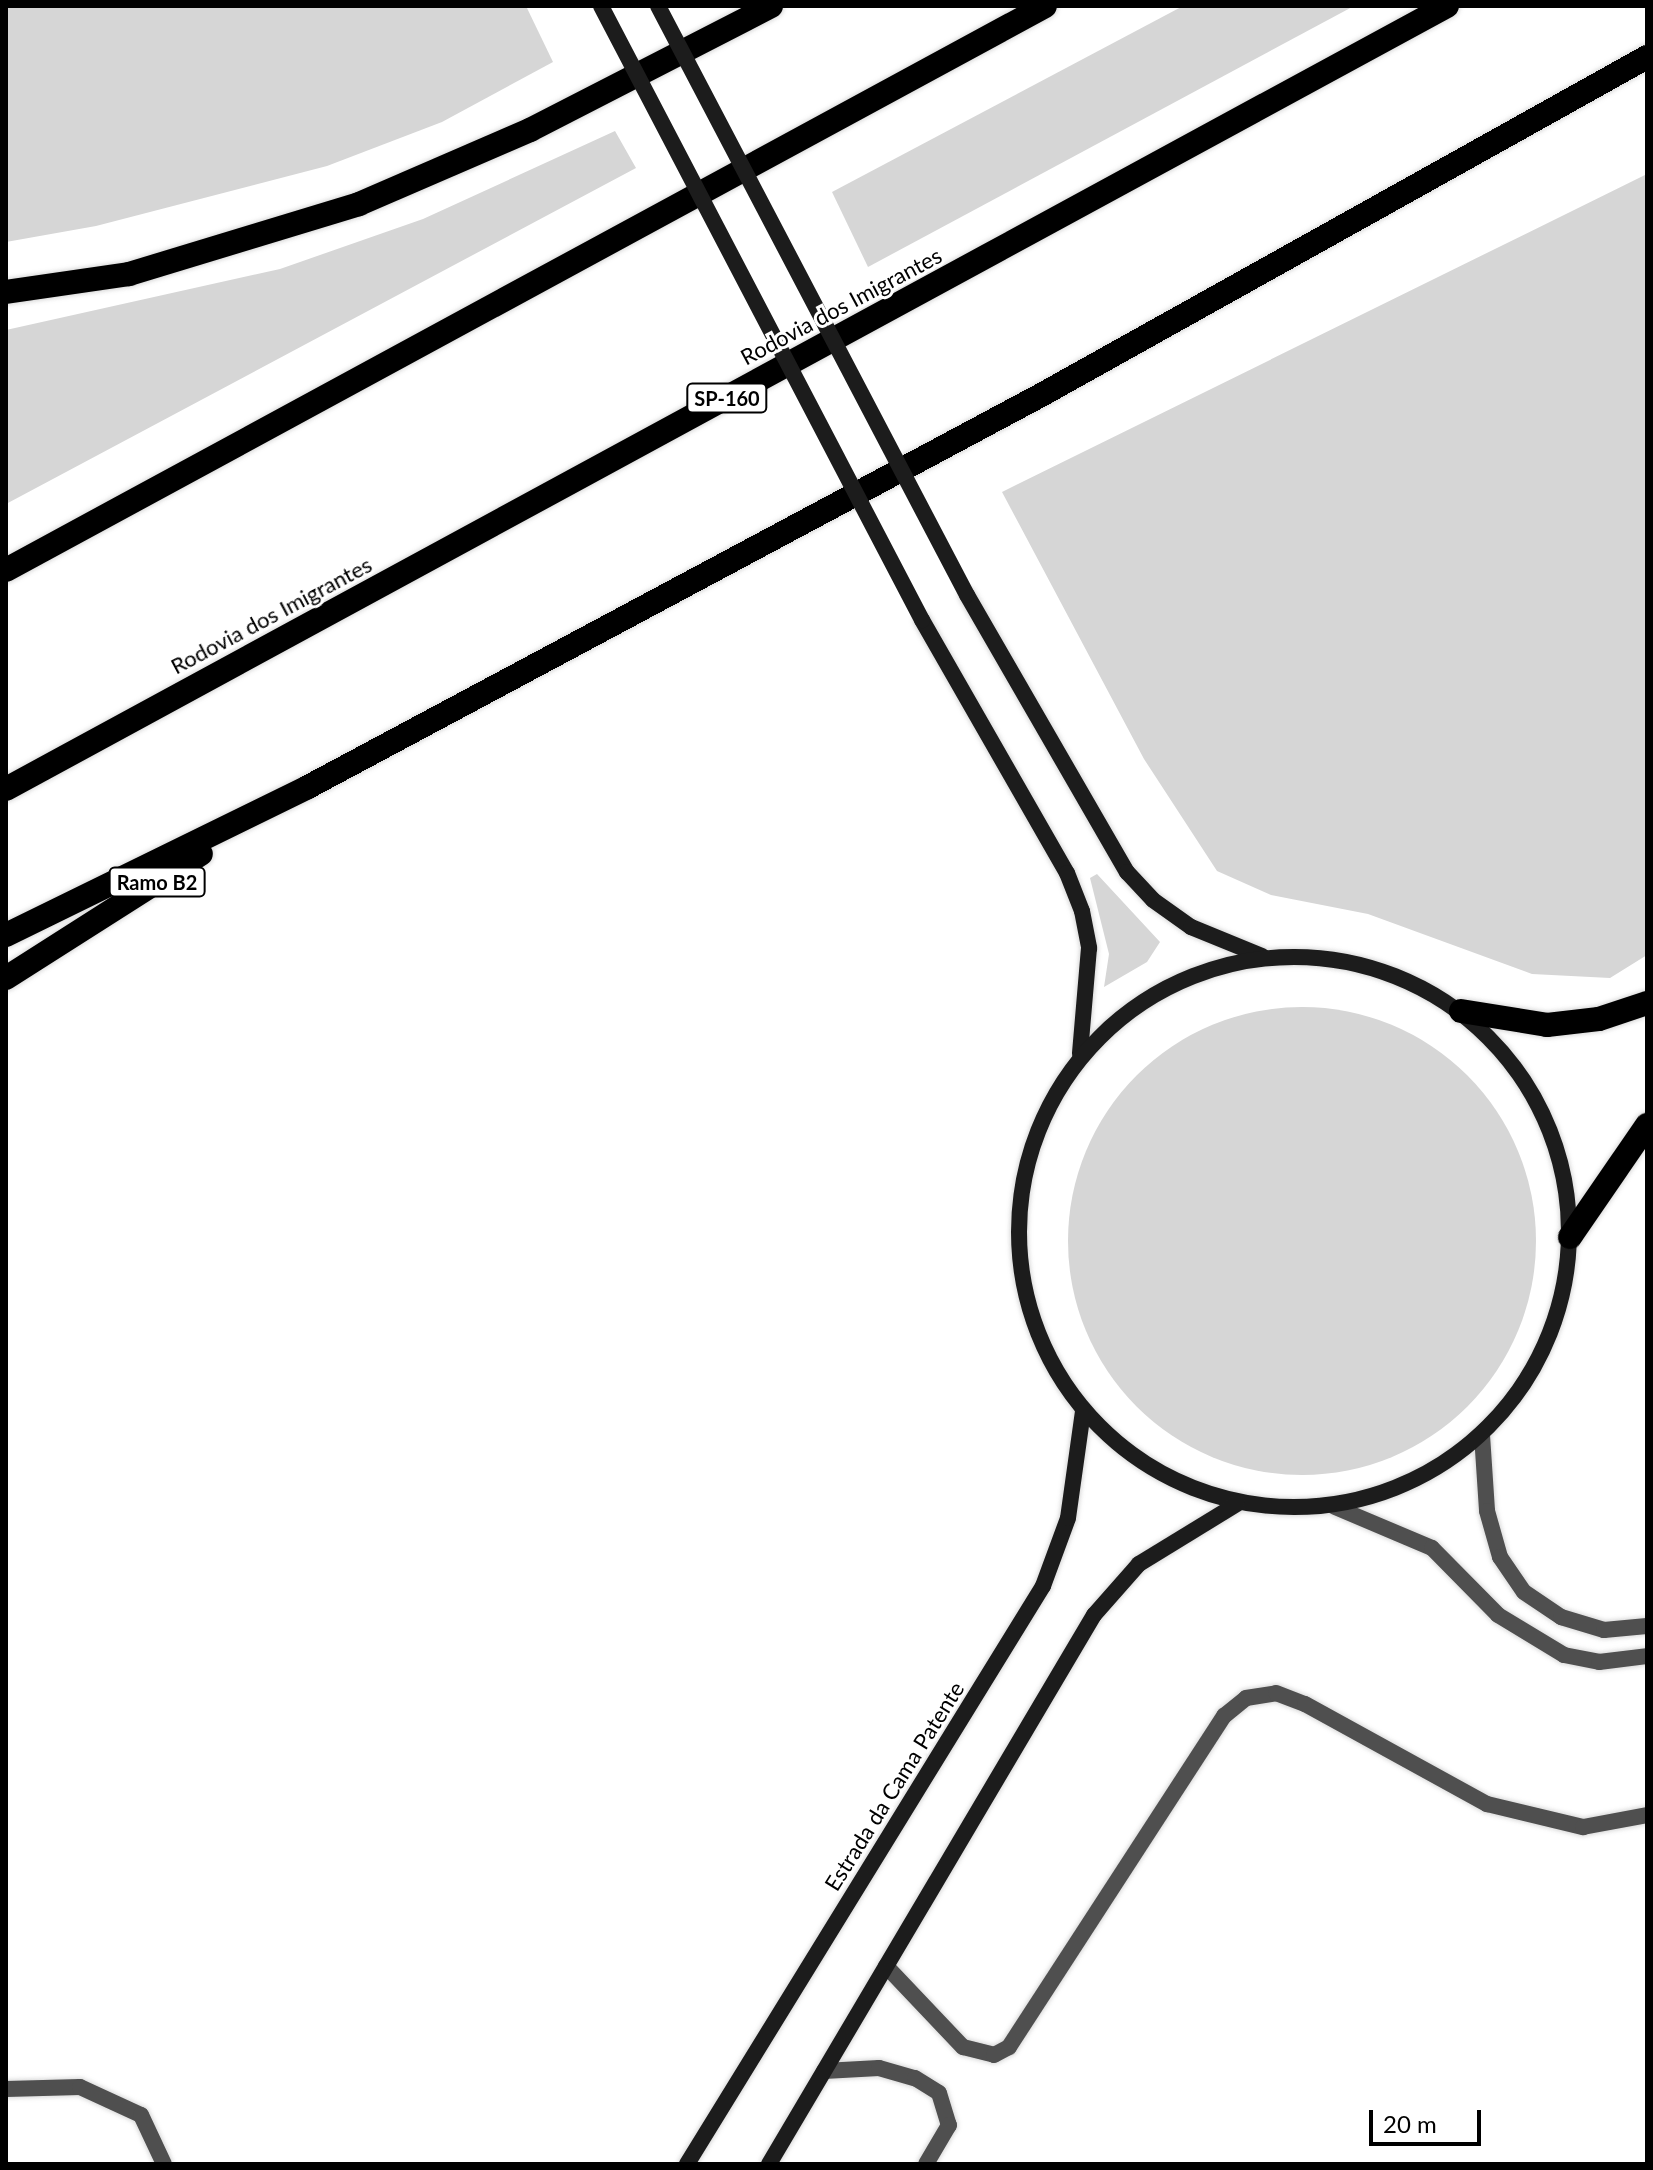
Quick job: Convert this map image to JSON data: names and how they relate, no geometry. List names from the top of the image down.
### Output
{
  "streets": {
    "highway": ["Rodovia dos Imigrantes", "SP-160", "Ramo B2"],
    "main road": ["Estrada da Cama Patente"]
  },
  "scale_bar": "20 m"
}
